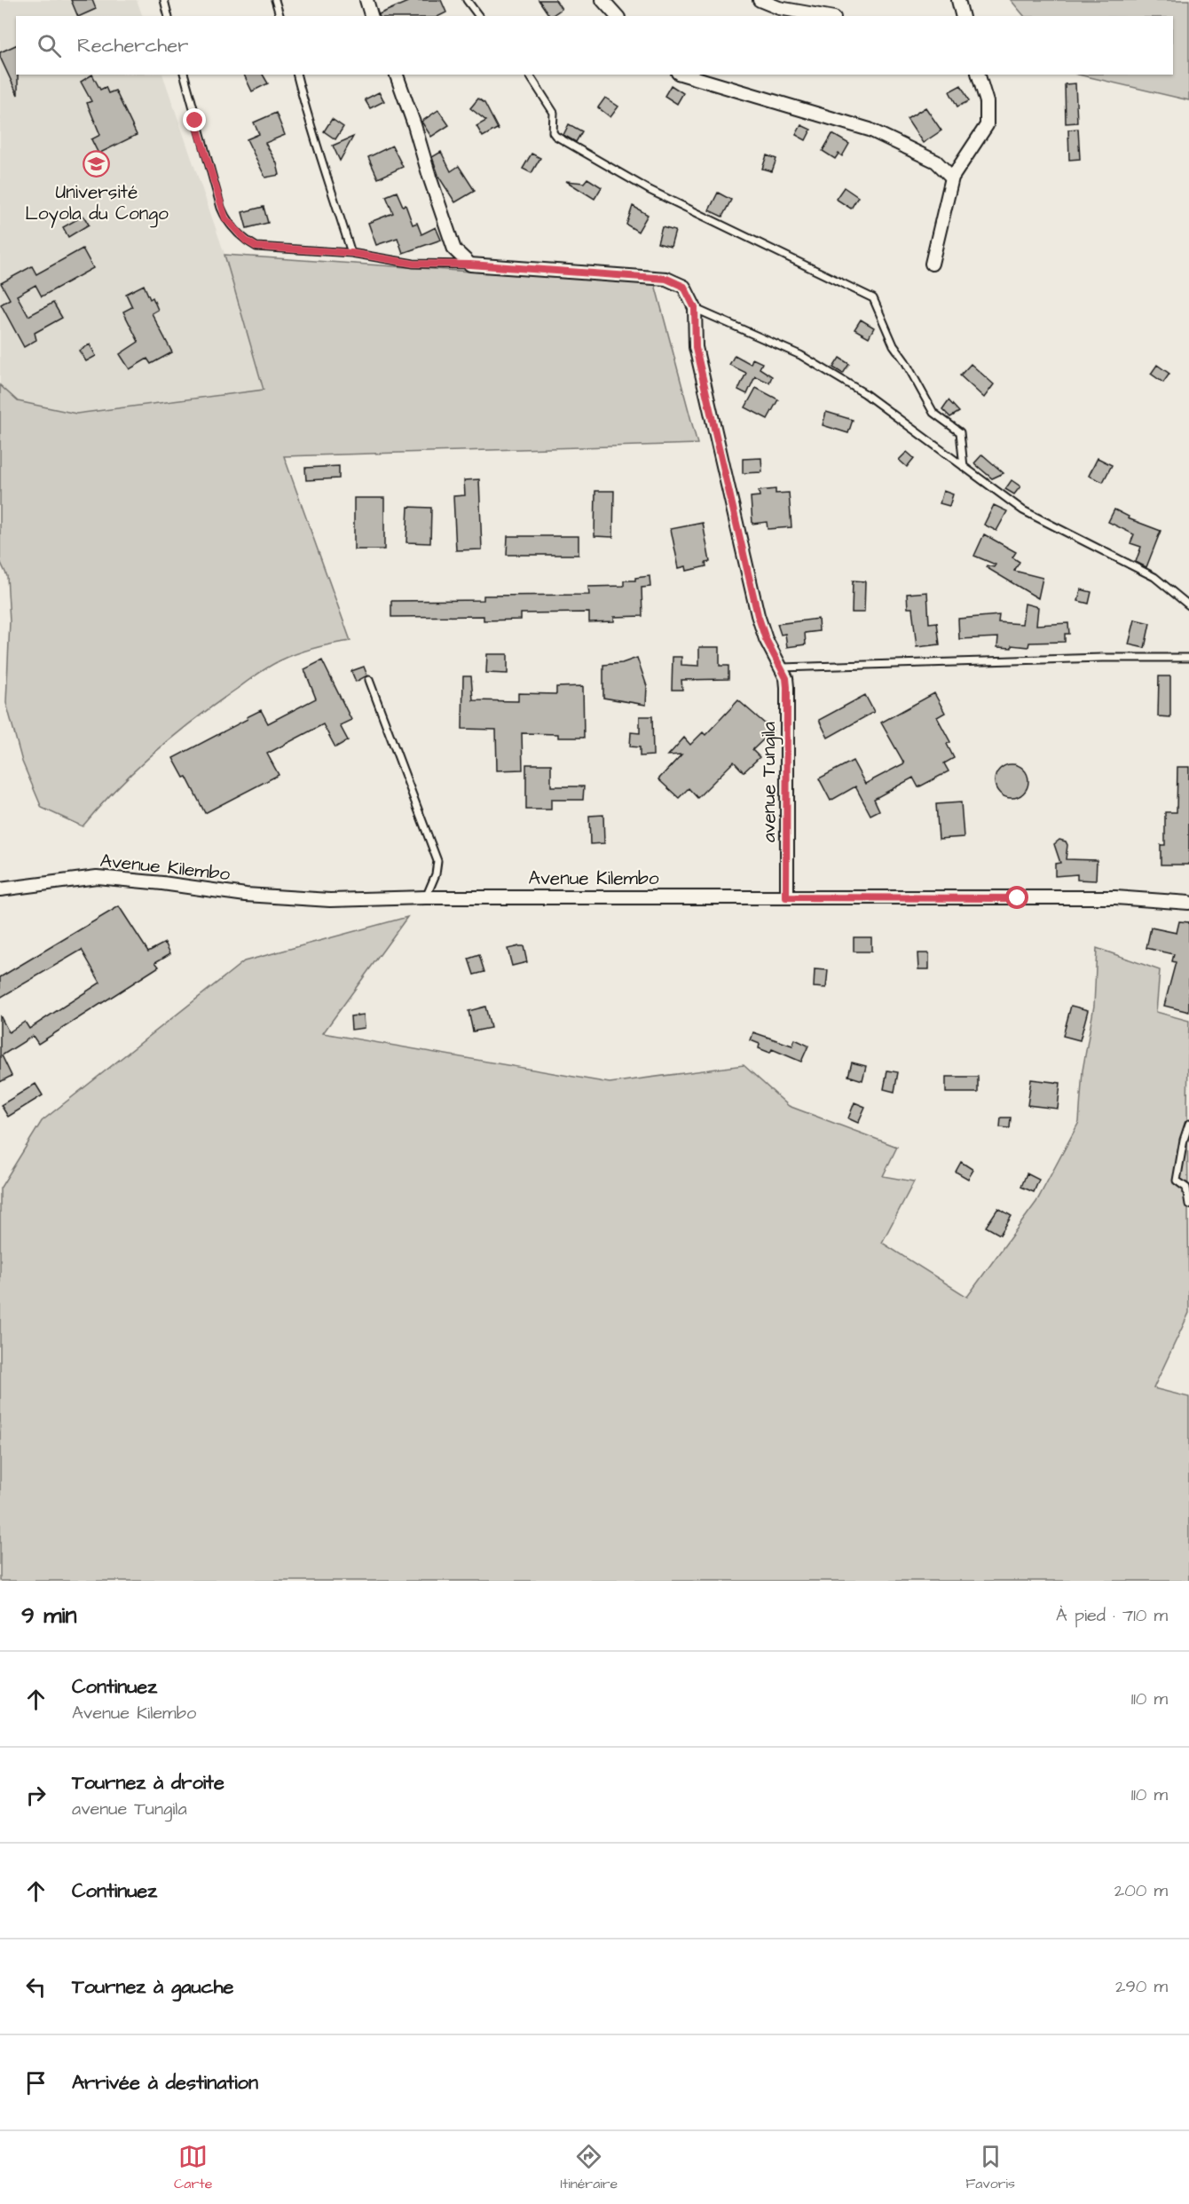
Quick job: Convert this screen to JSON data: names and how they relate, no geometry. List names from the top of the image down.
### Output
{
  "streets": {
    "street": ["avenue Tungila", "Avenue Kilembo"]
  },
  "crossings": [
    ["avenue Tungila", "Avenue Kilembo"]
  ],
  "places": {
    "school or university": ["Université Loyola du Congo"]
  },
  "page": {
    "search": "Rechercher",
    "heading": ["9 min", "À pied · 710 m"],
    "list": [
      ["Continuez", "Avenue Kilembo", "110 m"],
      ["Tournez à droite", "avenue Tungila", "110 m"],
      ["Continuez", "200 m"],
      ["Tournez à gauche", "290 m"],
      "Arrivée à destination"
    ],
    "nav": ["Carte", "Itinéraire", "Favoris"]
  }
}
